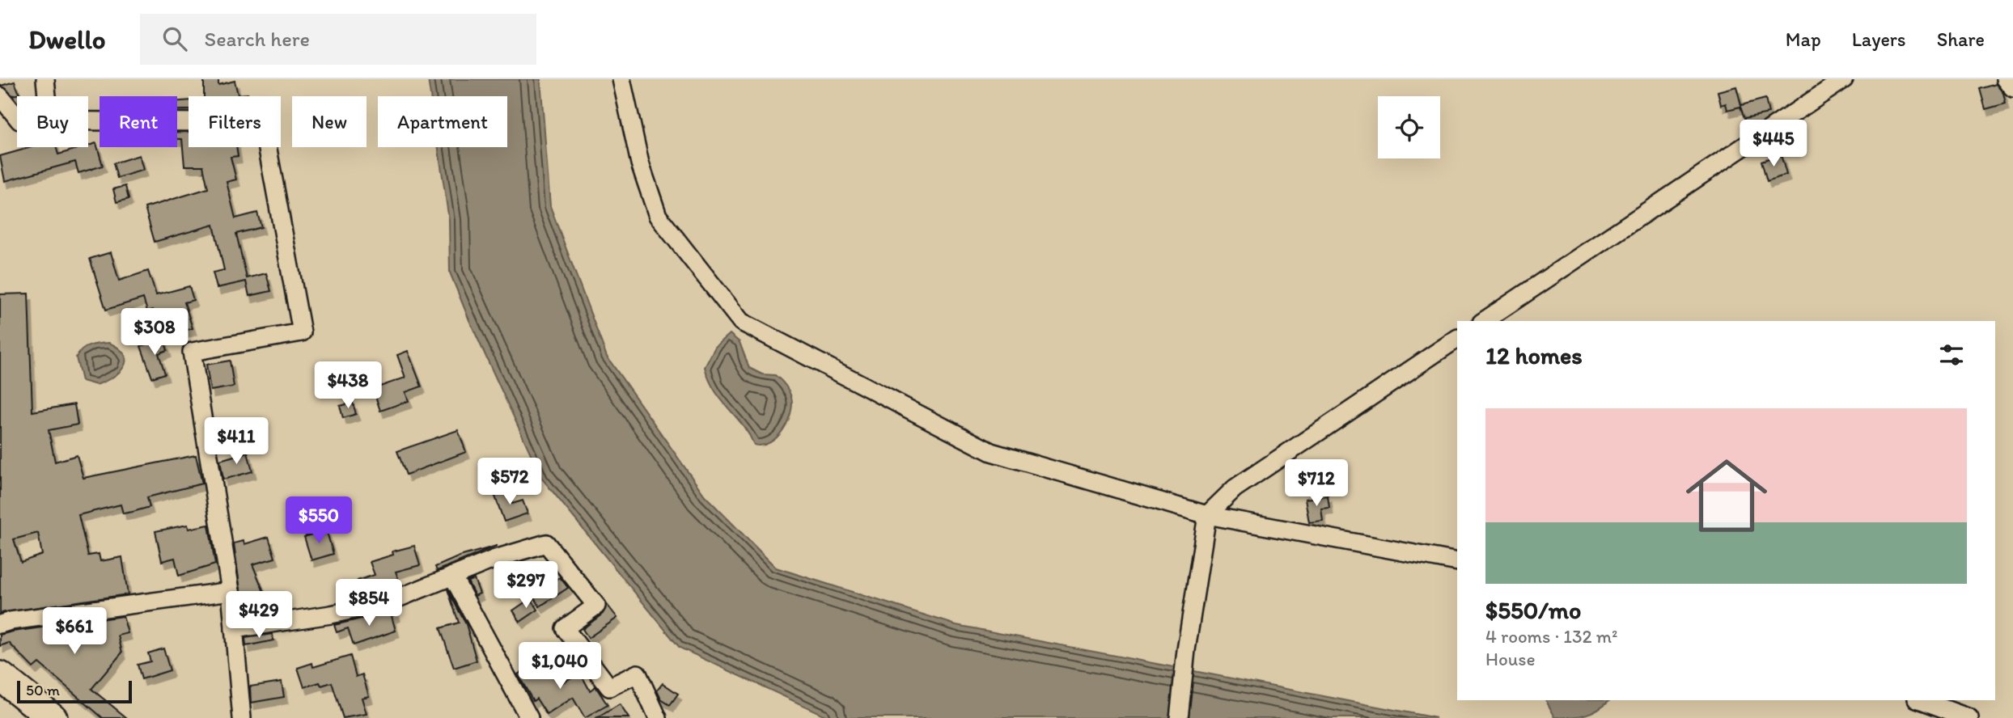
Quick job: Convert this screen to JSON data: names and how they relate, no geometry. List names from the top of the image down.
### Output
{
  "scale_bar": "50 m",
  "page": {
    "header": "Dwello",
    "search": "Search here",
    "nav": ["Map", "Layers", "Share"],
    "chip": [
      "Buy",
      "Rent",
      "Filters",
      "New",
      "Apartment"
    ],
    "price": [
      "$445",
      "$308",
      "$438",
      "$411",
      "$572",
      "$712",
      "$550",
      "$297",
      "$854",
      "$429",
      "$661",
      "$1,040"
    ],
    "heading": "12 homes",
    "list": [
      {
        "name": "$550/mo",
        "note": "4 rooms · 132 m² · House"
      }
    ],
    "scale": "50 m"
  }
}
